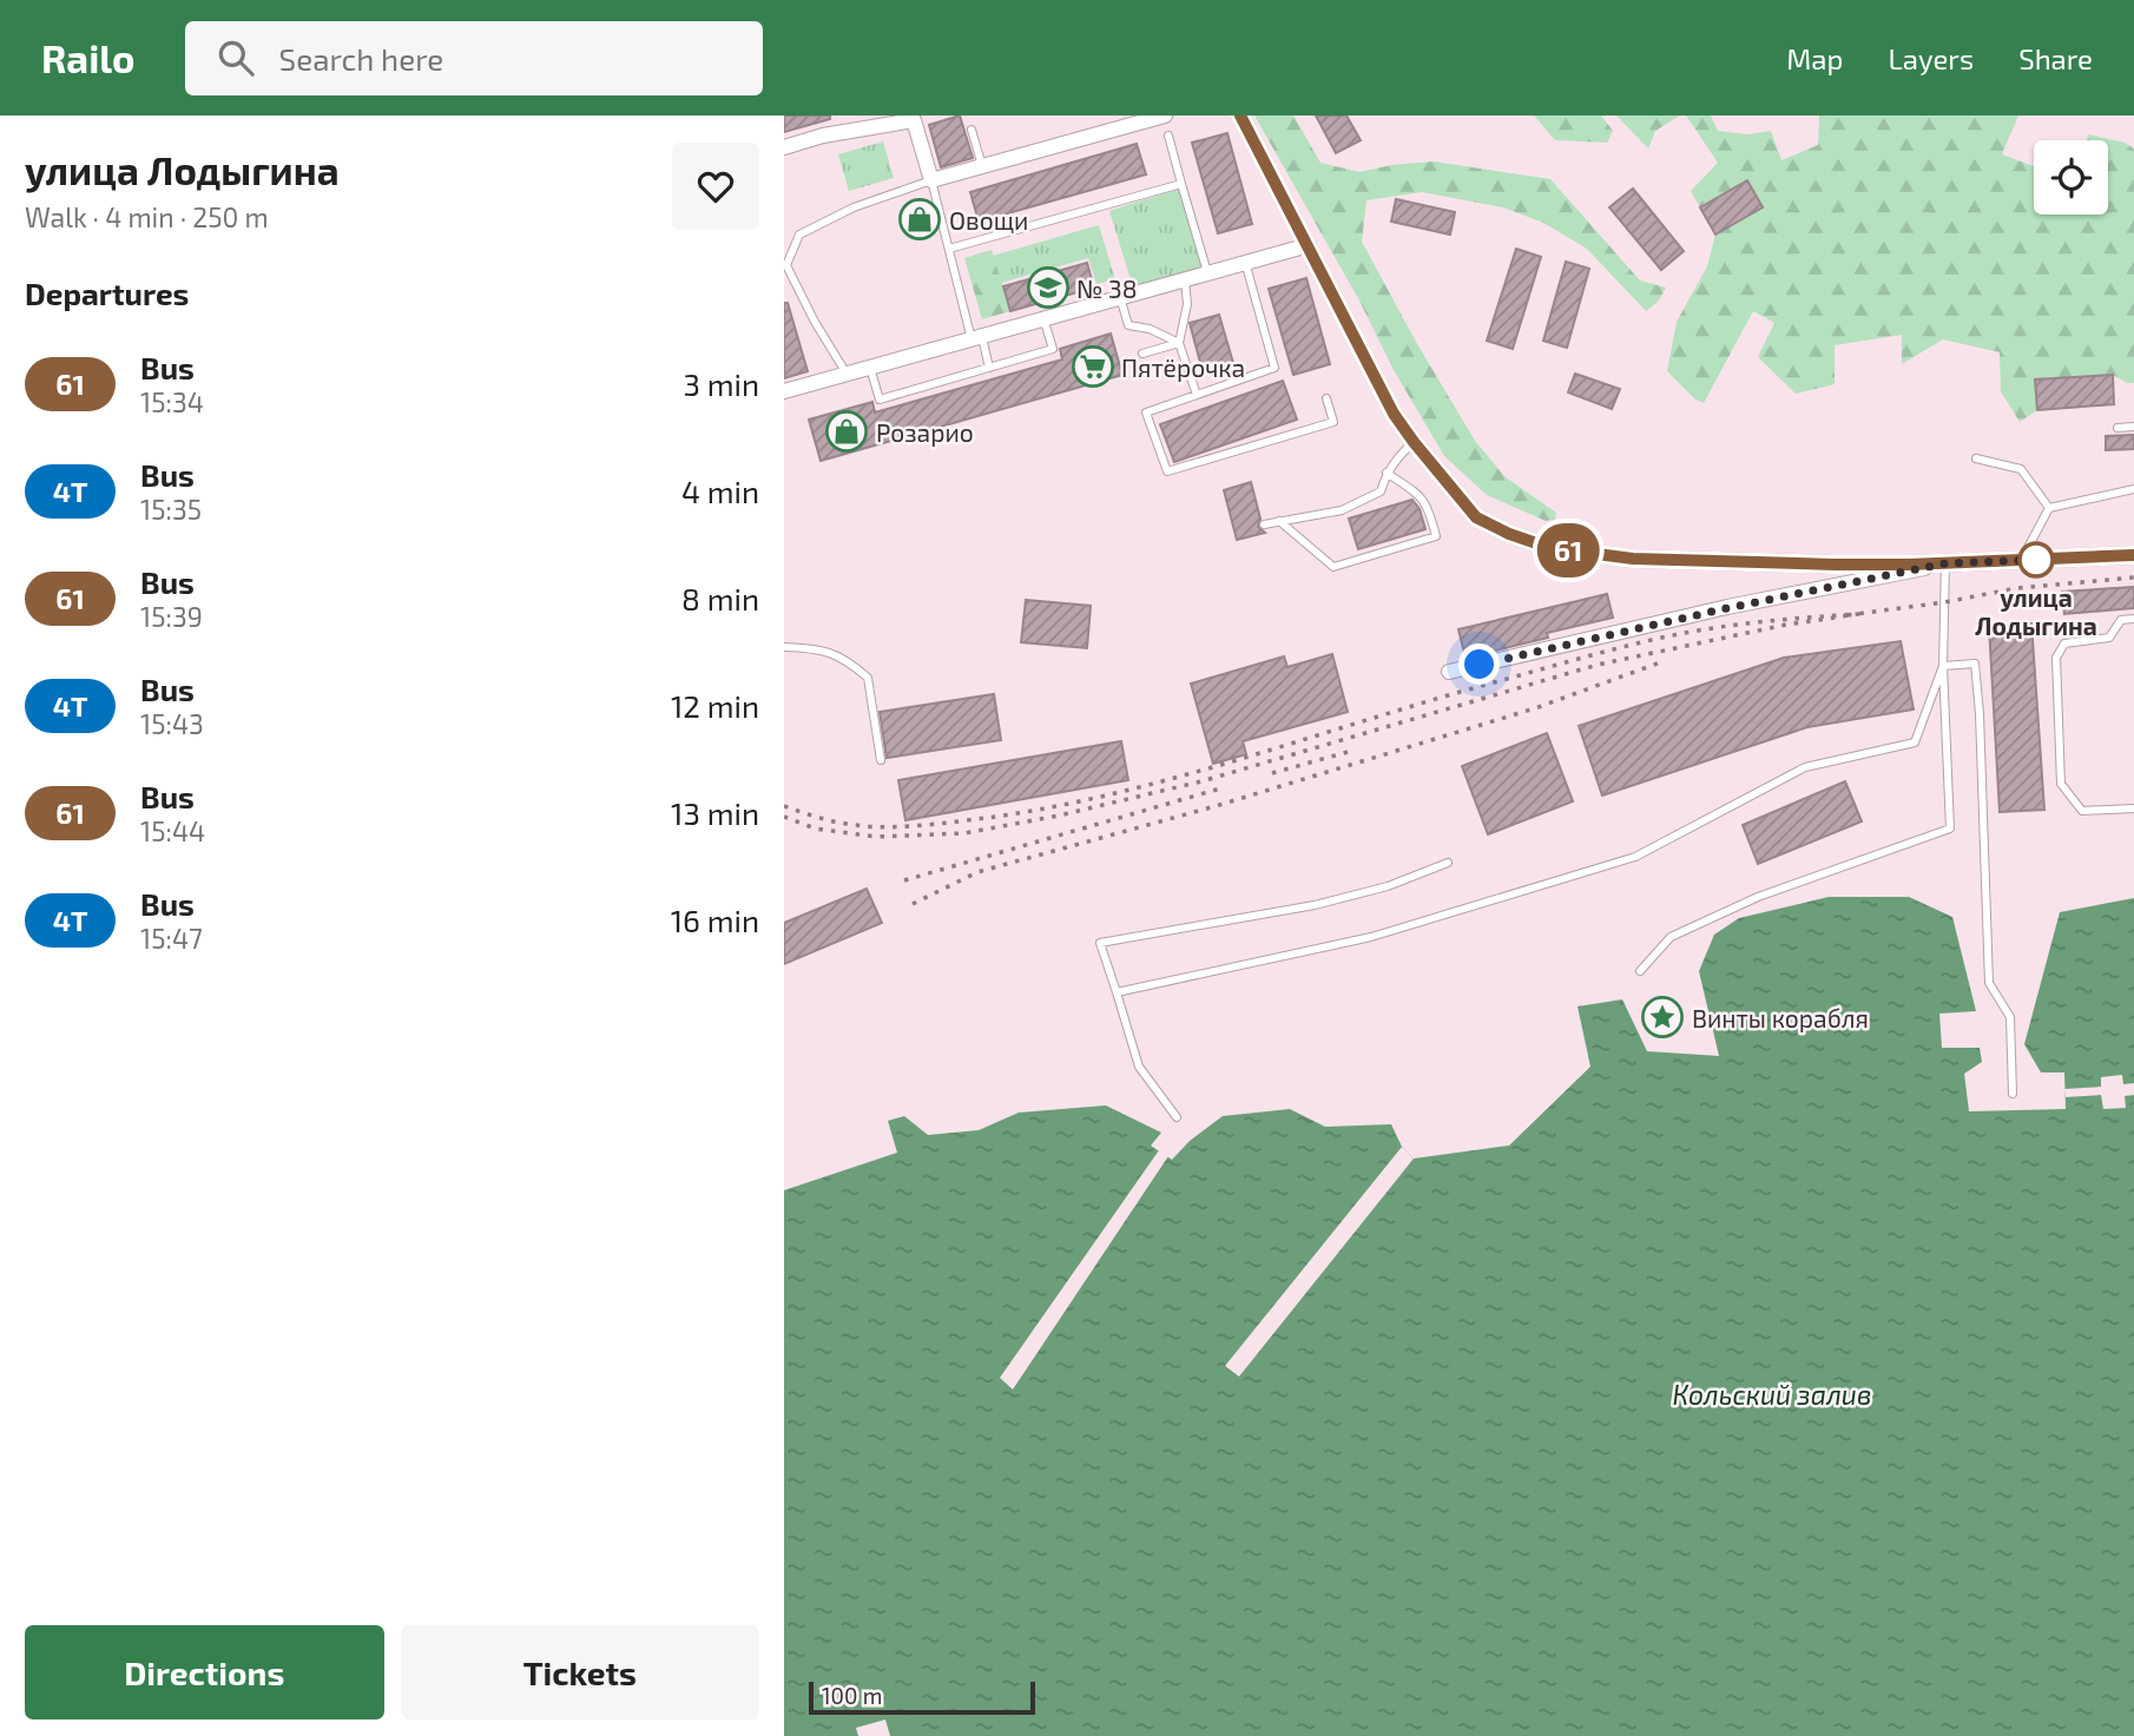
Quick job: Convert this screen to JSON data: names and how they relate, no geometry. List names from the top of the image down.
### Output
{
  "water": ["Кольский залив"],
  "places": {
    "shop": ["Овощи", "Розарио"],
    "school or university": ["№ 38"],
    "supermarket": ["Пятёрочка"],
    "other": ["улица Лодыгина"],
    "place": ["Винты корабля"]
  },
  "lines": ["bus line 61"],
  "scale_bar": "100 m",
  "page": {
    "header": "Railo",
    "search": "Search here",
    "nav": ["Map", "Layers", "Share"],
    "heading": [
      ["улица Лодыгина", "Walk · 4 min · 250 m"],
      "Departures"
    ],
    "on_map": "61",
    "list": [
      {
        "mark": "61",
        "name": "Bus",
        "note": "15:34",
        "value": "3 min"
      },
      {
        "mark": "4Т",
        "name": "Bus",
        "note": "15:35",
        "value": "4 min"
      },
      {
        "mark": "61",
        "name": "Bus",
        "note": "15:39",
        "value": "8 min"
      },
      {
        "mark": "4Т",
        "name": "Bus",
        "note": "15:43",
        "value": "12 min"
      },
      {
        "mark": "61",
        "name": "Bus",
        "note": "15:44",
        "value": "13 min"
      },
      {
        "mark": "4Т",
        "name": "Bus",
        "note": "15:47",
        "value": "16 min"
      }
    ],
    "buttons": ["Directions", "Tickets"],
    "scale": "100 m"
  }
}
